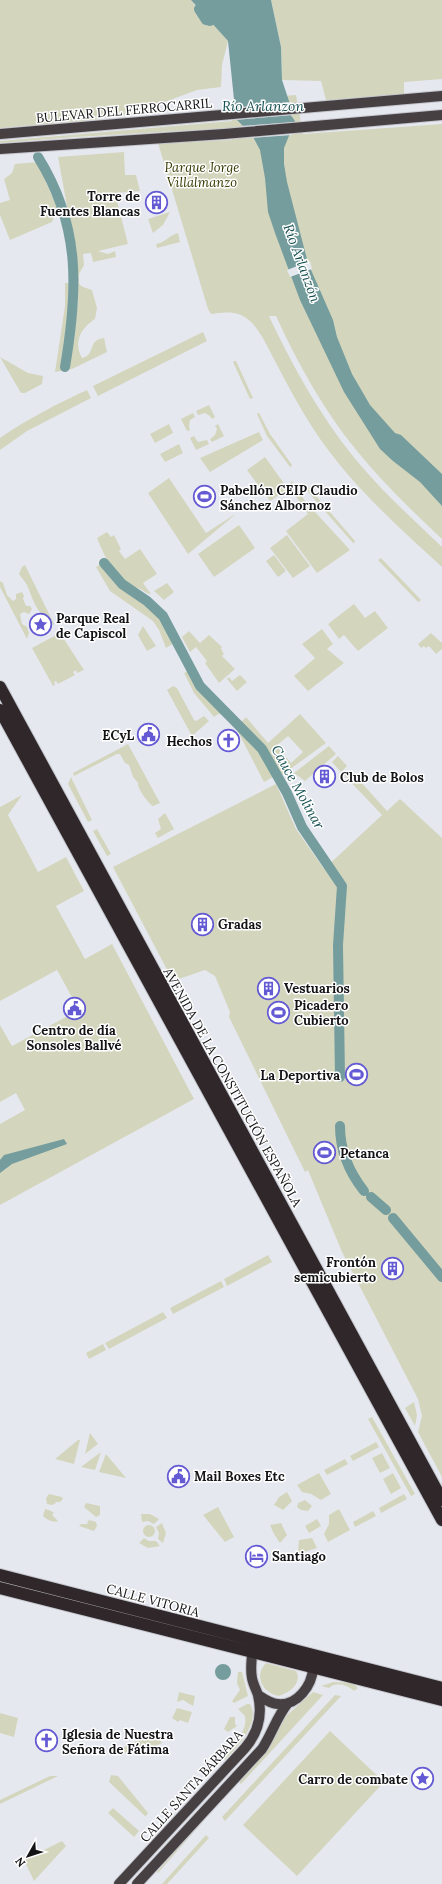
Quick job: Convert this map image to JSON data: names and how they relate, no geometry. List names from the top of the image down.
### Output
{
  "streets": {
    "highway": ["AVENIDA DE LA CONSTITUCIÓN ESPAÑOLA", "CALLE VITORIA"],
    "main road": ["BULEVAR DEL FERROCARRIL", "CALLE SANTA BÁRBARA"]
  },
  "water": ["Río Arlanzon", "Río Arlanzón", "Cauce Molinar"],
  "parks": ["Parque Jorge Villalmanzo"],
  "places": {
    "building": [
      "Torre de Fuentes Blancas",
      "Club de Bolos",
      "Gradas",
      "Vestuarios",
      "Frontón semicubierto"
    ],
    "sports": [
      "Pabellón CEIP Claudio Sánchez Albornoz",
      "Picadero Cubierto",
      "La Deportiva",
      "Petanca"
    ],
    "place": ["Parque Real de Capiscol", "Carro de combate"],
    "public building": ["ECyL", "Centro de día Sonsoles Ballvé", "Mail Boxes Etc"],
    "church": ["Hechos", "Iglesia de Nuestra Señora de Fátima"],
    "hotel": ["Santiago"]
  },
  "north": "bottom left"
}
